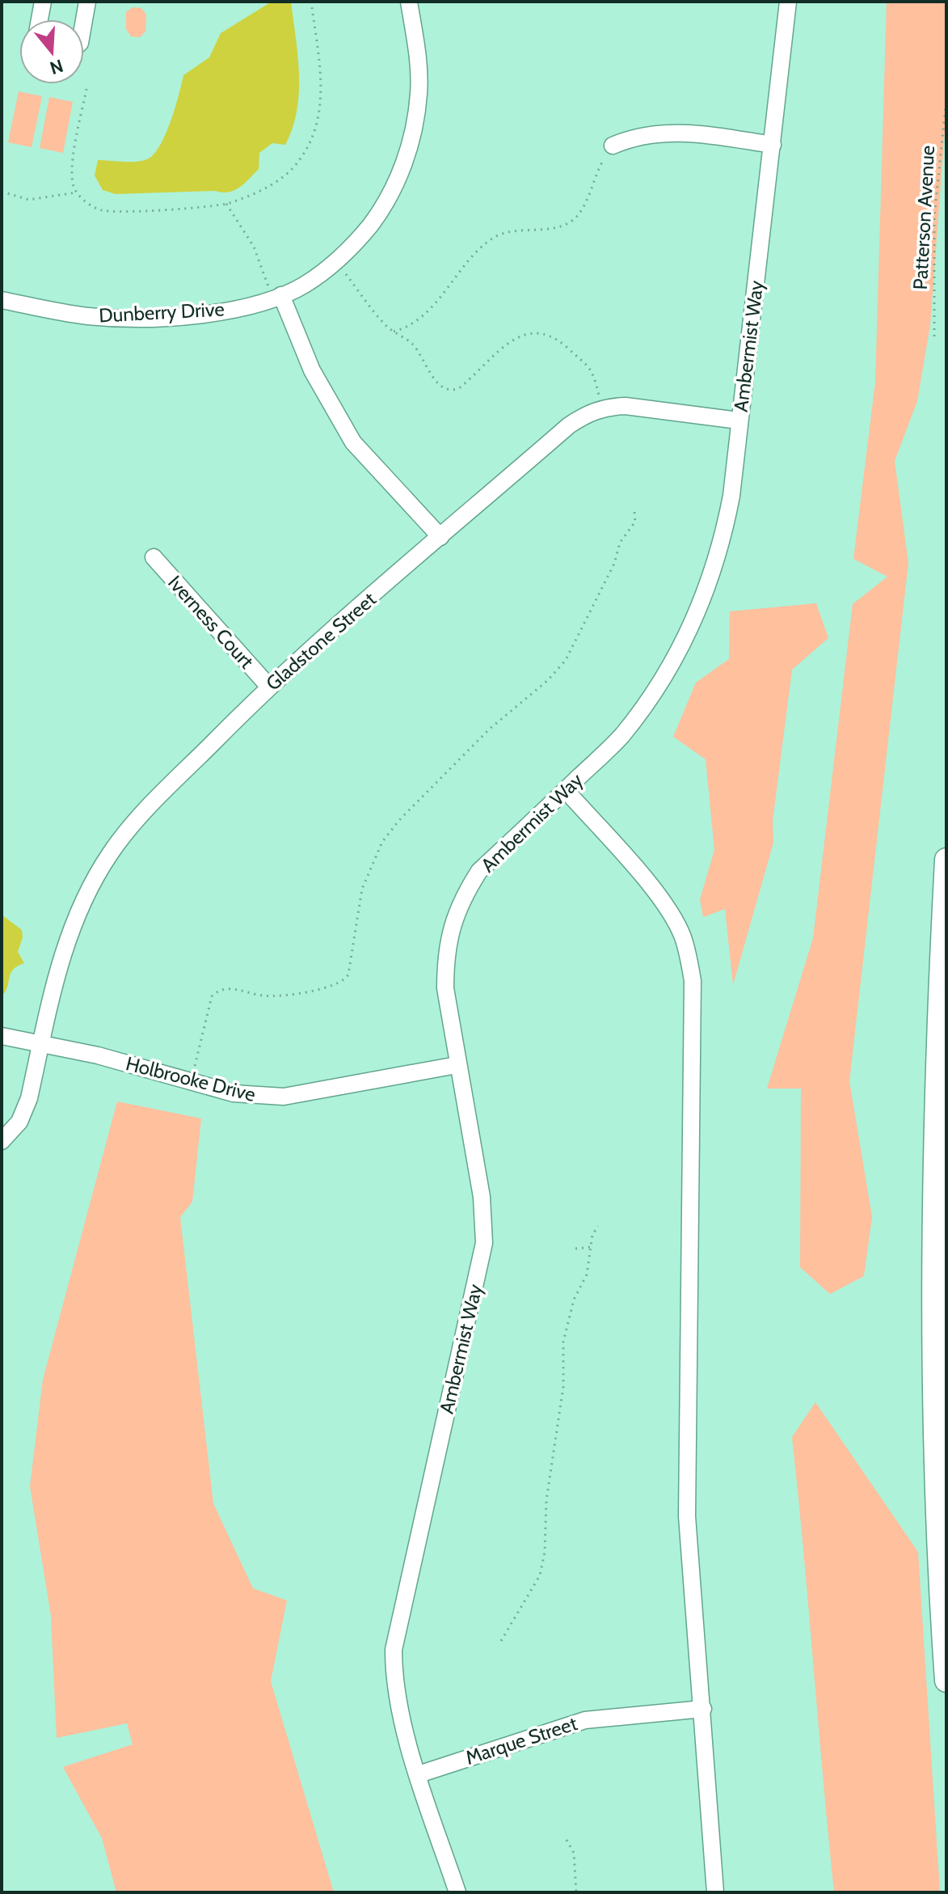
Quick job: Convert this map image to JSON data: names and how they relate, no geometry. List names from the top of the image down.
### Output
{
  "streets": {
    "street": [
      "Dunberry Drive",
      "Ambermist Way",
      "Iverness Court",
      "Gladstone Street",
      "Holbrooke Drive",
      "Marque Street"
    ],
    "path": ["Patterson Avenue"]
  },
  "crossings": [
    ["Ambermist Way", "Gladstone Street"],
    ["Ambermist Way", "Holbrooke Drive"],
    ["Ambermist Way", "Marque Street"],
    ["Iverness Court", "Gladstone Street"],
    ["Gladstone Street", "Holbrooke Drive"]
  ],
  "north": "bottom"
}
